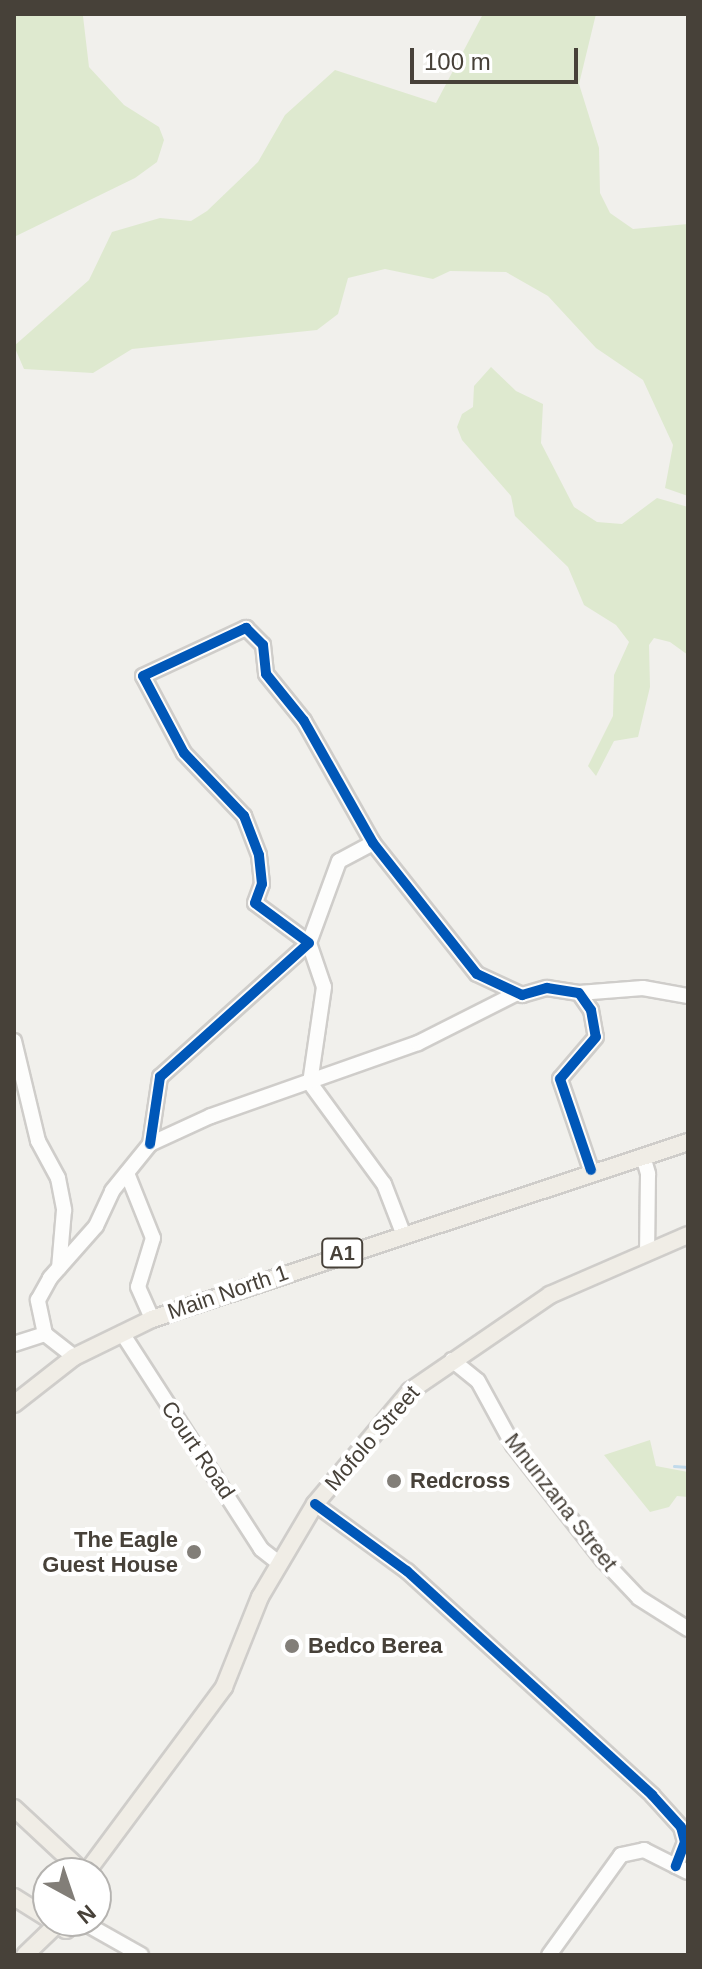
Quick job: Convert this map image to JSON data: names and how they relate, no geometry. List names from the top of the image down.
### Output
{
  "streets": {
    "main road": ["A1", "Main North 1", "Mofolo Street"],
    "street": ["Court Road", "Mnunzana Street"]
  },
  "crossings": [
    ["Main North 1", "Court Road"],
    ["Mofolo Street", "Court Road"],
    ["Mofolo Street", "Mnunzana Street"]
  ],
  "places": ["Redcross", "The Eagle Guest House", "Bedco Berea"],
  "scale_bar": "100 m",
  "north": "bottom right"
}
